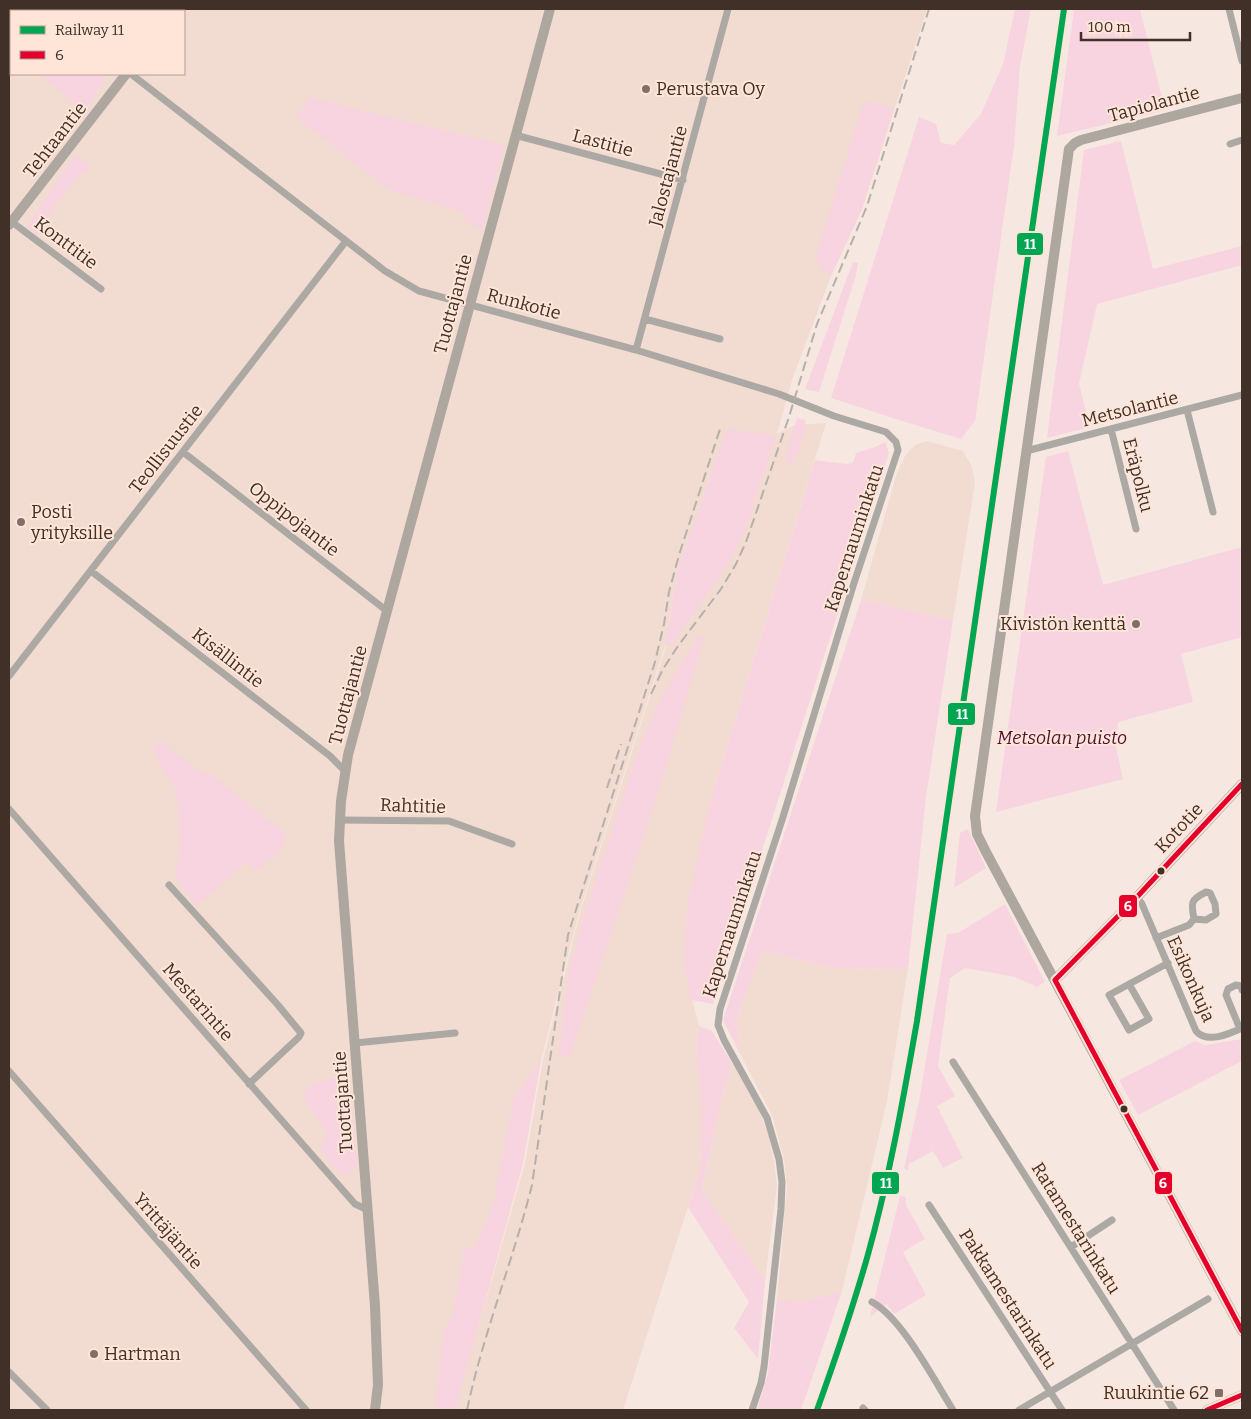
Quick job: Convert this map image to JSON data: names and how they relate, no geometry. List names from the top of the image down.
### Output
{
  "streets": {
    "street": [
      "Tapiolantie",
      "Tehtaantie",
      "Lastitie",
      "Jalostajantie",
      "Konttitie",
      "Tuottajantie",
      "Runkotie",
      "Metsolantie",
      "Teollisuustie",
      "Eräpolku",
      "Oppipojantie",
      "Kapernauminkatu",
      "Kisällintie",
      "Rahtitie",
      "Kototie",
      "Esikonkuja",
      "Mestarintie",
      "Ratamestarinkatu",
      "Yrittäjäntie",
      "Pakkamestarinkatu"
    ]
  },
  "crossings": [
    ["Tapiolantie", "Metsolantie"],
    ["Tehtaantie", "Konttitie"],
    ["Lastitie", "Jalostajantie"],
    ["Lastitie", "Tuottajantie"],
    ["Jalostajantie", "Runkotie"],
    ["Tuottajantie", "Runkotie"],
    ["Tuottajantie", "Oppipojantie"],
    ["Tuottajantie", "Kisällintie"],
    ["Tuottajantie", "Rahtitie"],
    ["Tuottajantie", "Mestarintie"],
    ["Runkotie", "Teollisuustie"],
    ["Runkotie", "Kapernauminkatu"],
    ["Metsolantie", "Eräpolku"],
    ["Teollisuustie", "Oppipojantie"],
    ["Teollisuustie", "Kisällintie"],
    ["Kototie", "Esikonkuja"]
  ],
  "parks": ["Metsolan puisto"],
  "places": {
    "other": [
      "Perustava Oy",
      "Posti yrityksille",
      "Kivistön kenttä",
      "Hartman"
    ],
    "transit": ["Ruukintie 62"]
  },
  "lines": ["rail line 11", "transit line 6"],
  "legend": ["Railway 11", "6"],
  "scale_bar": "100 m"
}
